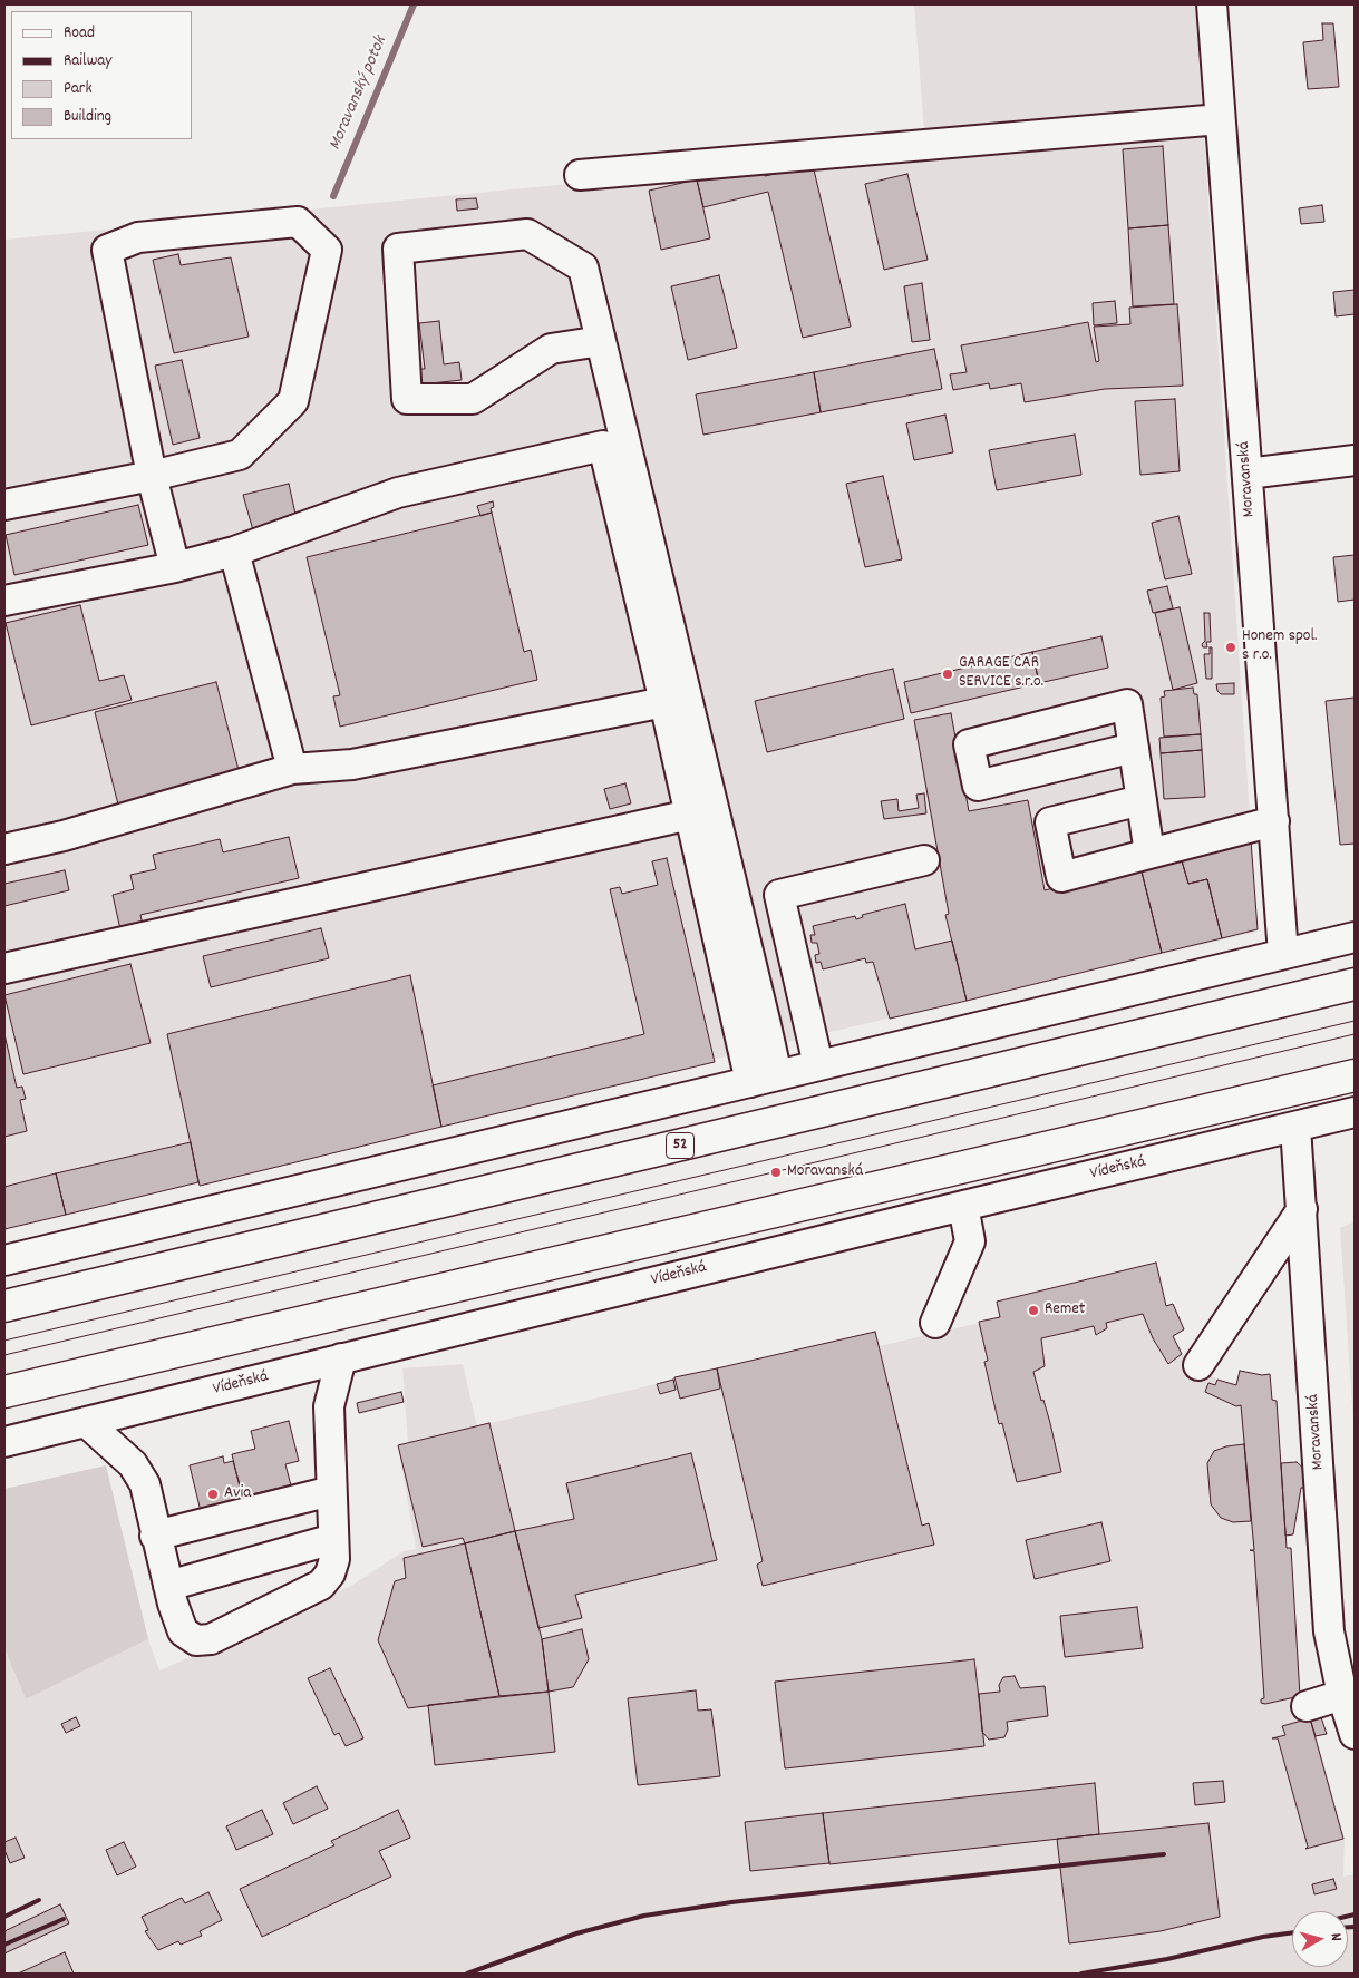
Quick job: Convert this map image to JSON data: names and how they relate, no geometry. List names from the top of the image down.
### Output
{
  "streets": {
    "highway": ["52"],
    "street": ["Moravanská", "Vídeňská"]
  },
  "crossings": [
    ["Moravanská", "Vídeňská"]
  ],
  "water": ["Moravanský potok"],
  "places": [
    "Honem spol. s r.o.",
    "GARAGE CAR SERVICE s.r.o.",
    "Moravanská",
    "Remet",
    "Avia"
  ],
  "legend": [
    "Road",
    "Railway",
    "Park",
    "Building"
  ],
  "north": "right"
}
